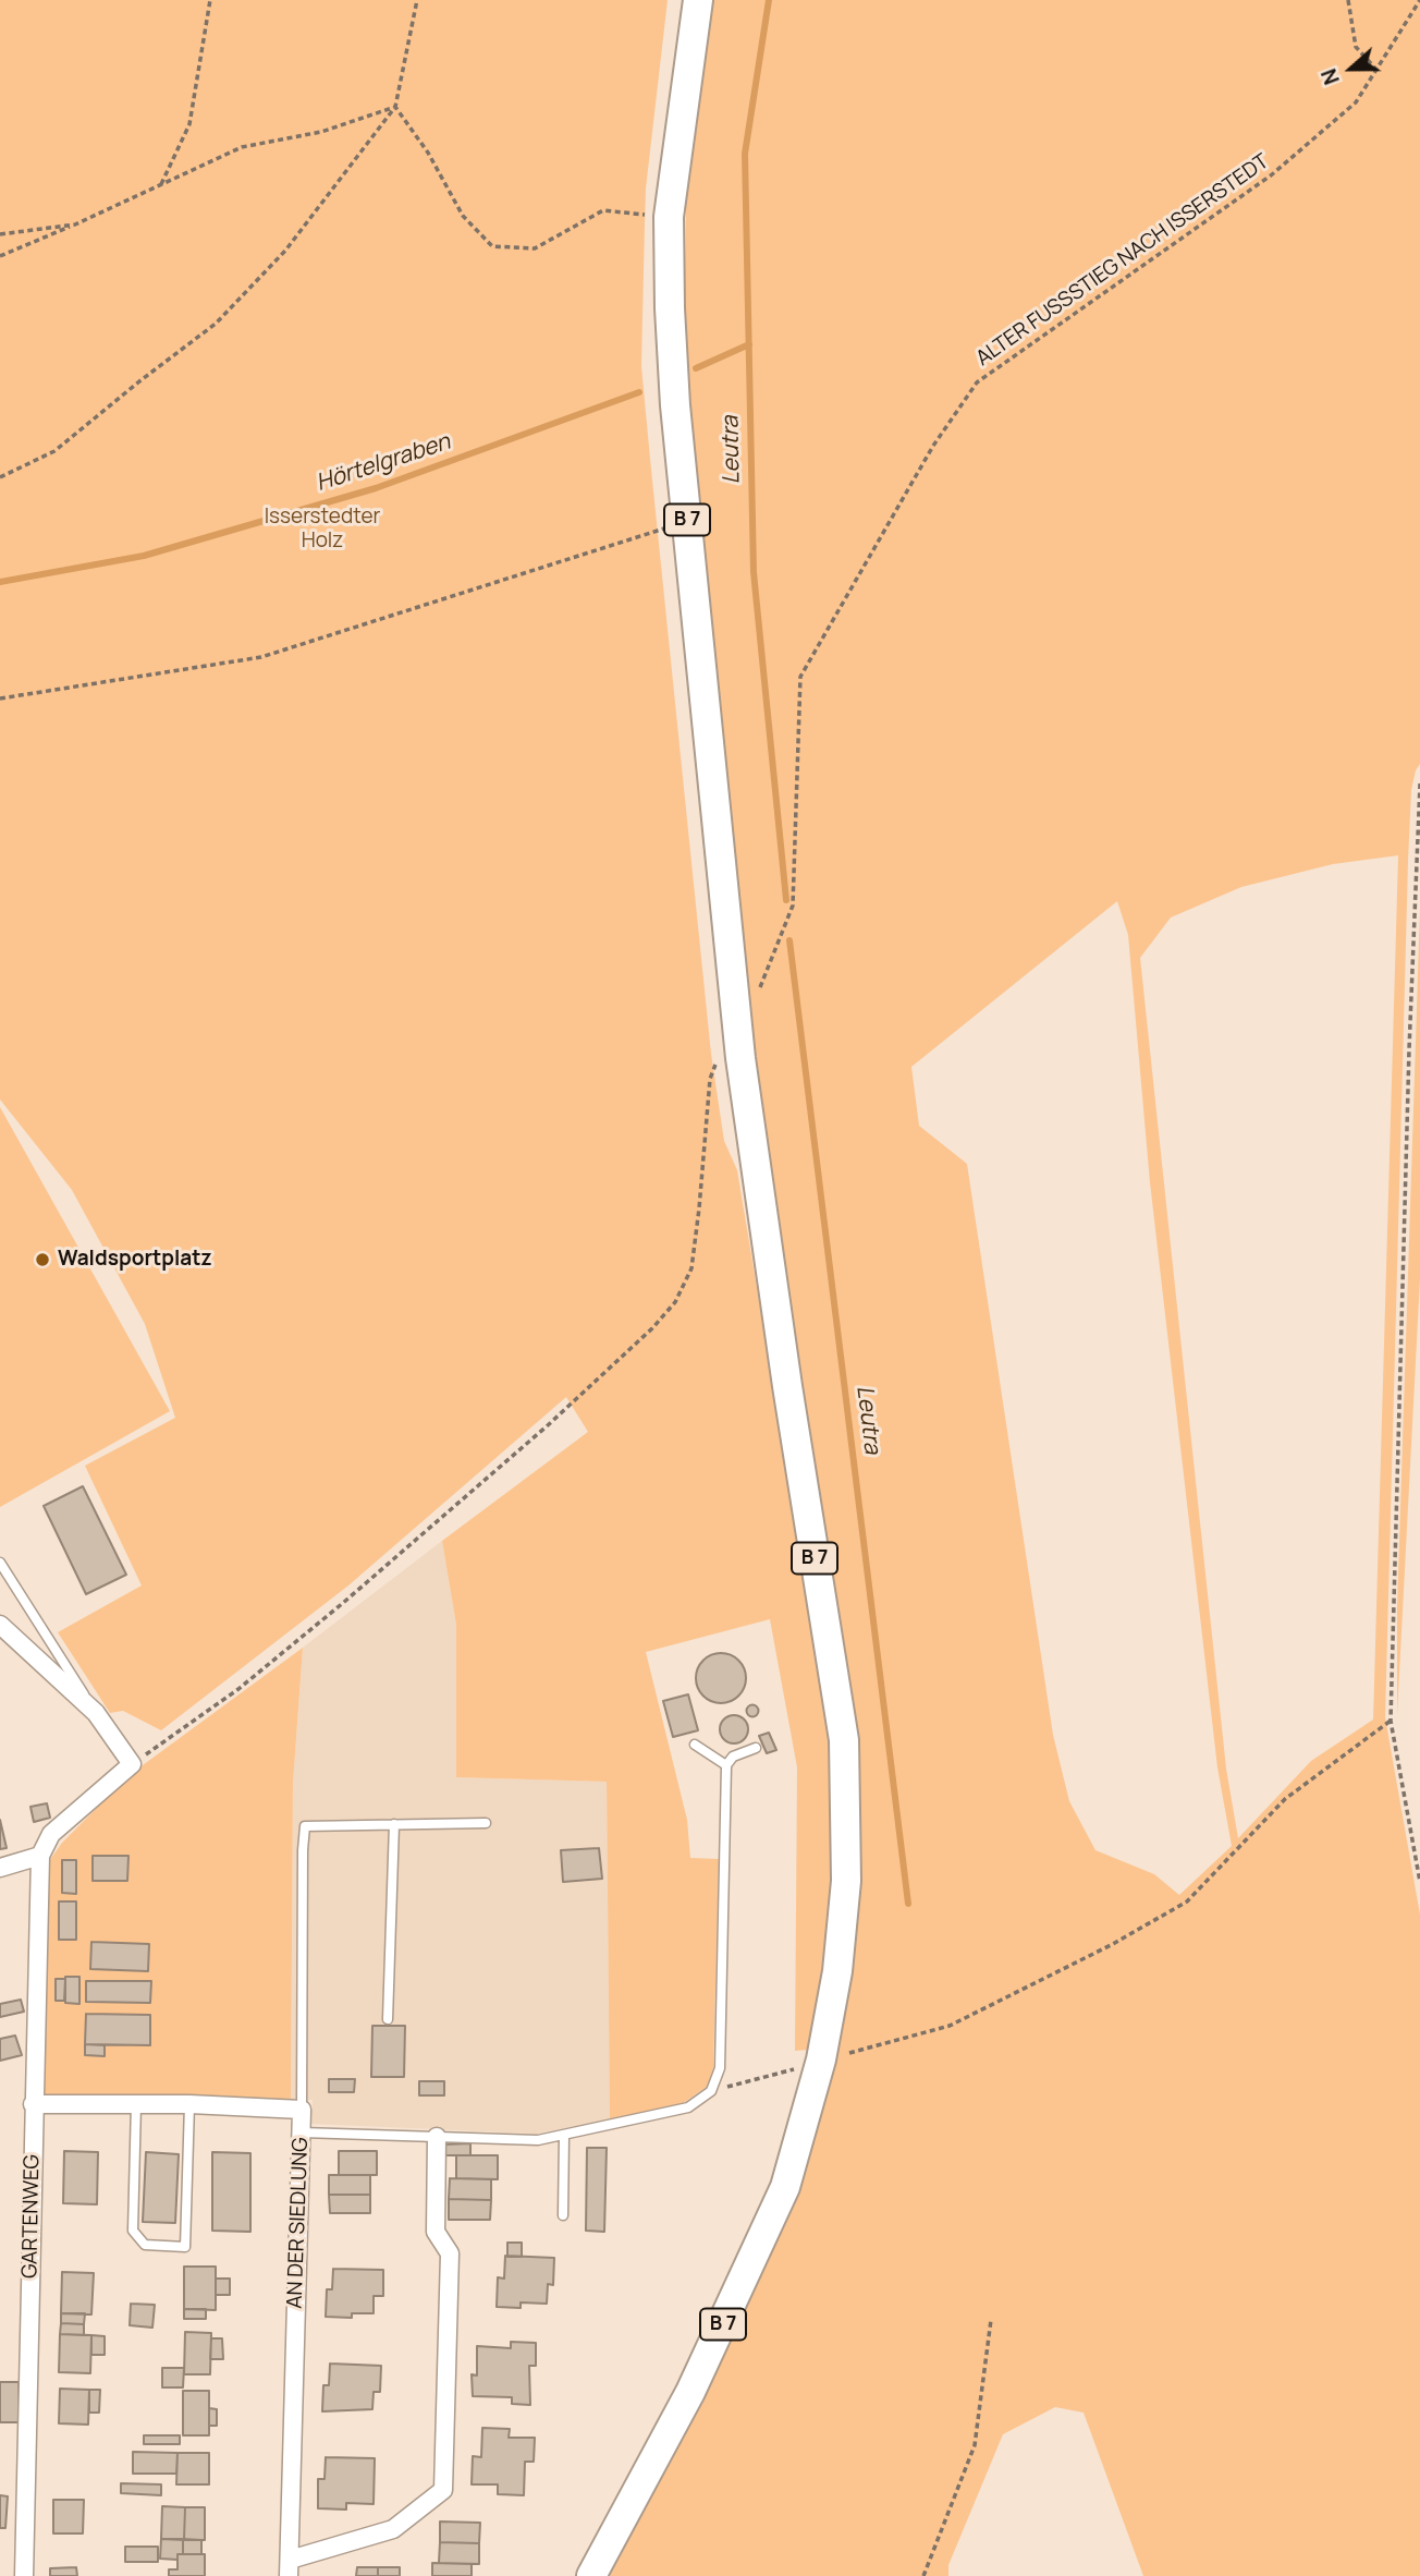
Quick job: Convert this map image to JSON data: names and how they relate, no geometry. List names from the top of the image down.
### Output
{
  "streets": {
    "main road": ["B 7"],
    "street": ["GARTENWEG", "AN DER SIEDLUNG"],
    "path": ["ALTER FUSSSTIEG NACH ISSERSTEDT"]
  },
  "crossings": [
    ["GARTENWEG", "AN DER SIEDLUNG"]
  ],
  "water": ["Leutra", "Hörtelgraben"],
  "parks": ["Isserstedter Holz"],
  "places": ["Waldsportplatz"],
  "north": "left"
}
